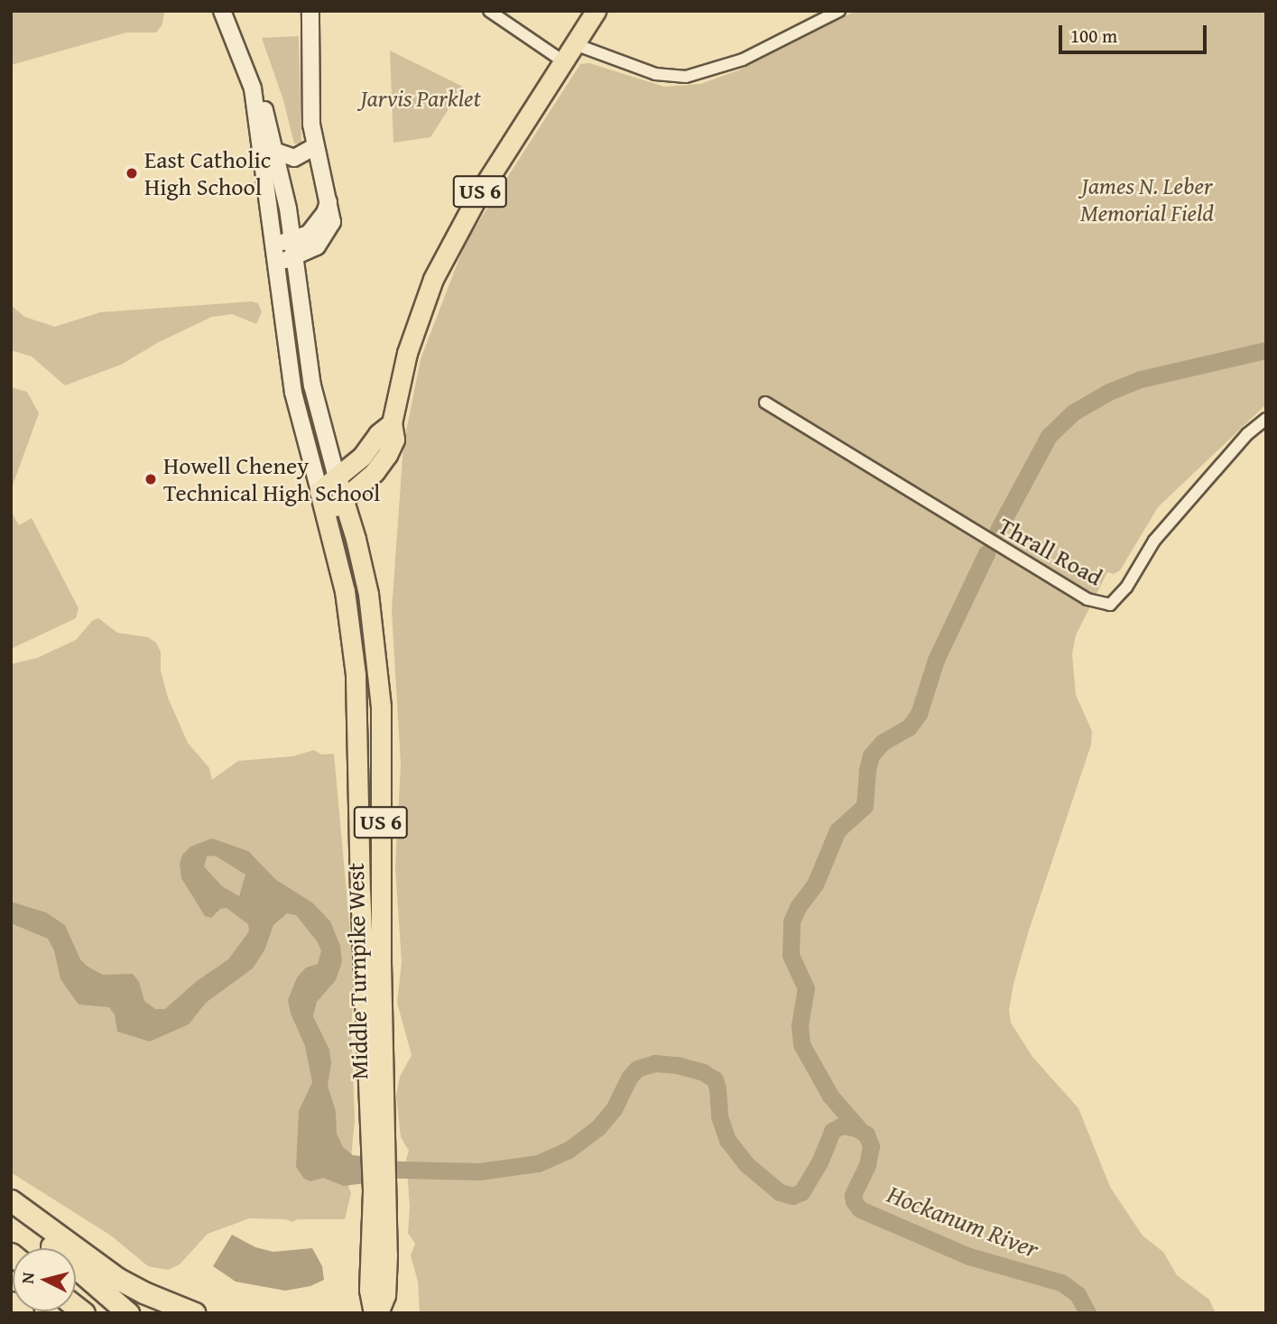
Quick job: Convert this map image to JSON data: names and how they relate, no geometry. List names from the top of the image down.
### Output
{
  "streets": {
    "main road": ["US 6", "Middle Turnpike West"],
    "street": ["Thrall Road"]
  },
  "crossings": [
    ["US 6", "Middle Turnpike West"]
  ],
  "water": ["Hockanum River"],
  "parks": ["Jarvis Parklet", "James N. Leber Memorial Field"],
  "places": ["East Catholic High School", "Howell Cheney Technical High School"],
  "scale_bar": "100 m",
  "north": "left"
}
